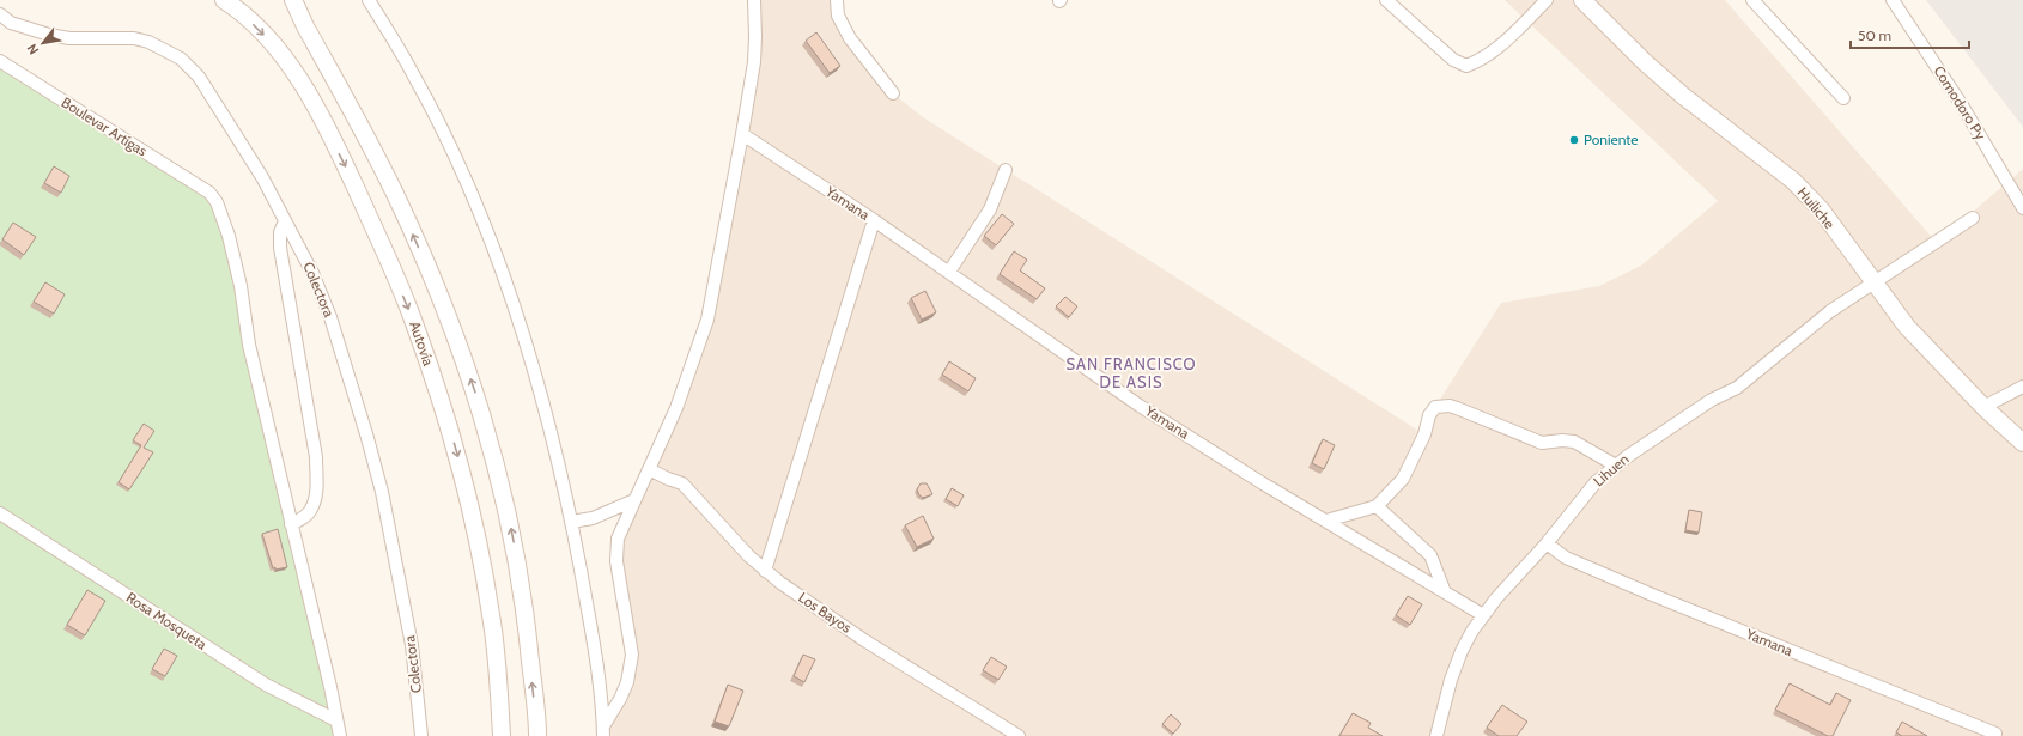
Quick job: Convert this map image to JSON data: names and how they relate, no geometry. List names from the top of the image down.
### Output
{
  "streets": {
    "street": [
      "Comodoro Py",
      "Boulevar Artígas",
      "Yamana",
      "Huiliche",
      "Colectora",
      "Autovía",
      "Lihuen",
      "Los Bayos",
      "Rosa Mosqueta"
    ]
  },
  "crossings": [
    ["Yamana", "Lihuen"],
    ["Huiliche", "Lihuen"]
  ],
  "districts": ["SAN FRANCISCO DE ASIS"],
  "places": ["Poniente"],
  "scale_bar": "50 m",
  "north": "bottom left"
}
